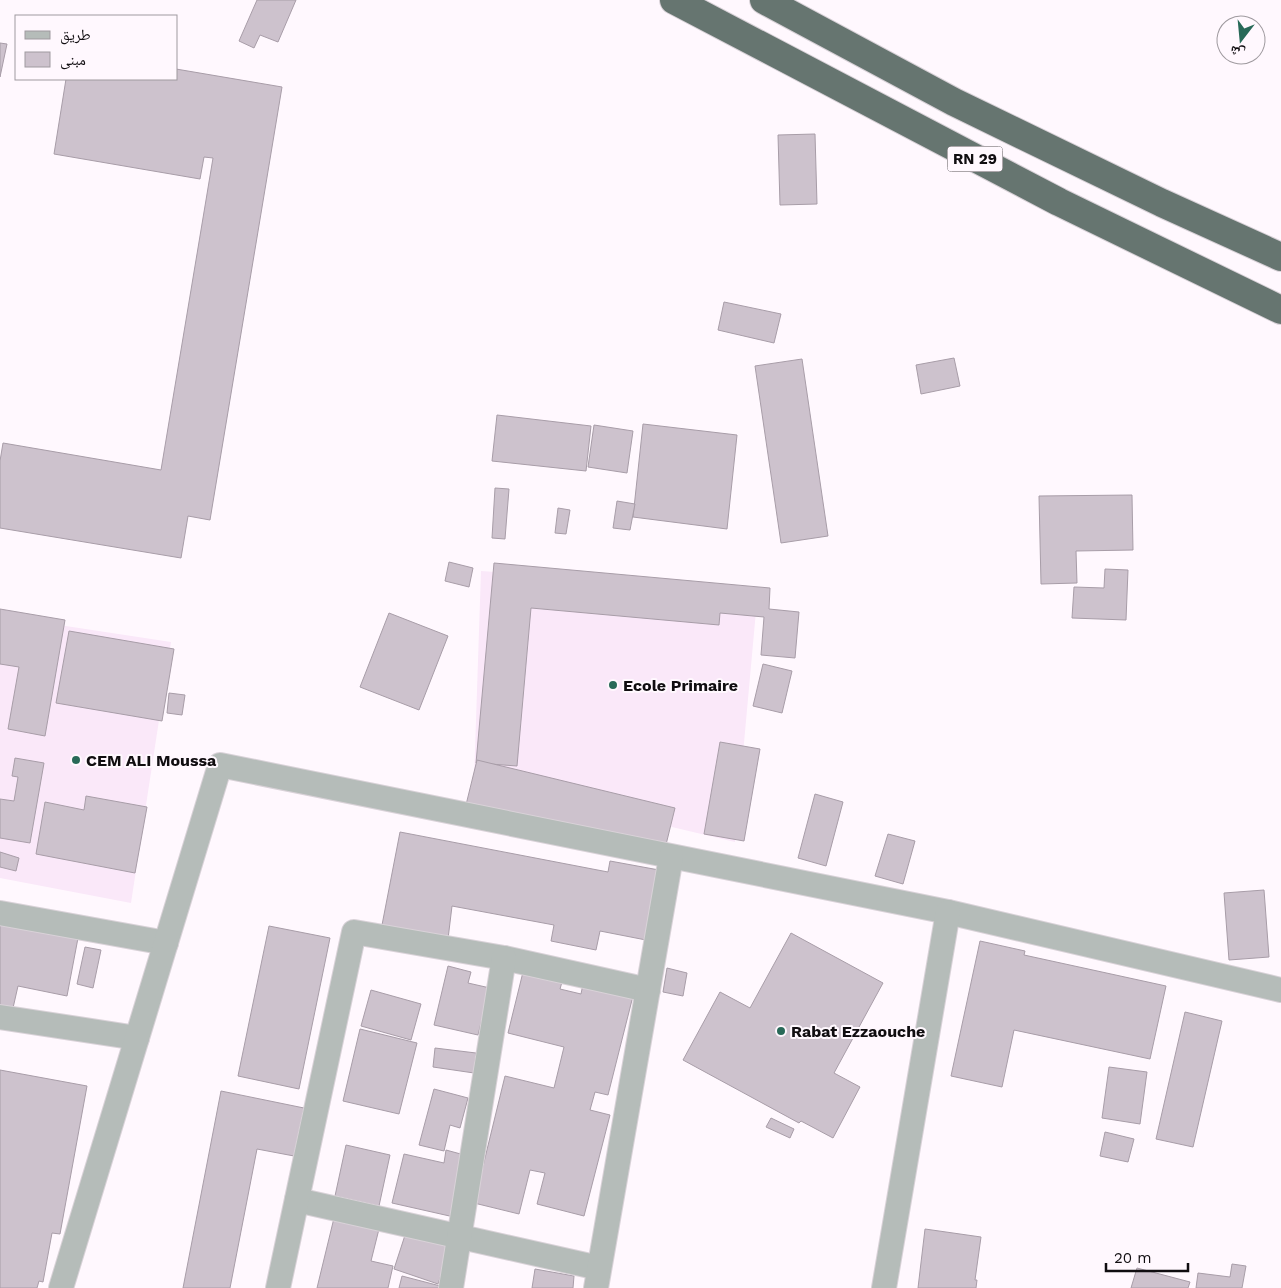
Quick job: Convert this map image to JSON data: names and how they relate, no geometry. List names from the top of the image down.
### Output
{
  "streets": {
    "highway": ["RN 29"]
  },
  "places": ["Ecole Primaire", "CEM ALI Moussa", "Rabat Ezzaouche"],
  "legend": ["طريق", "مبنى"],
  "scale_bar": "20 m",
  "north": "bottom"
}
